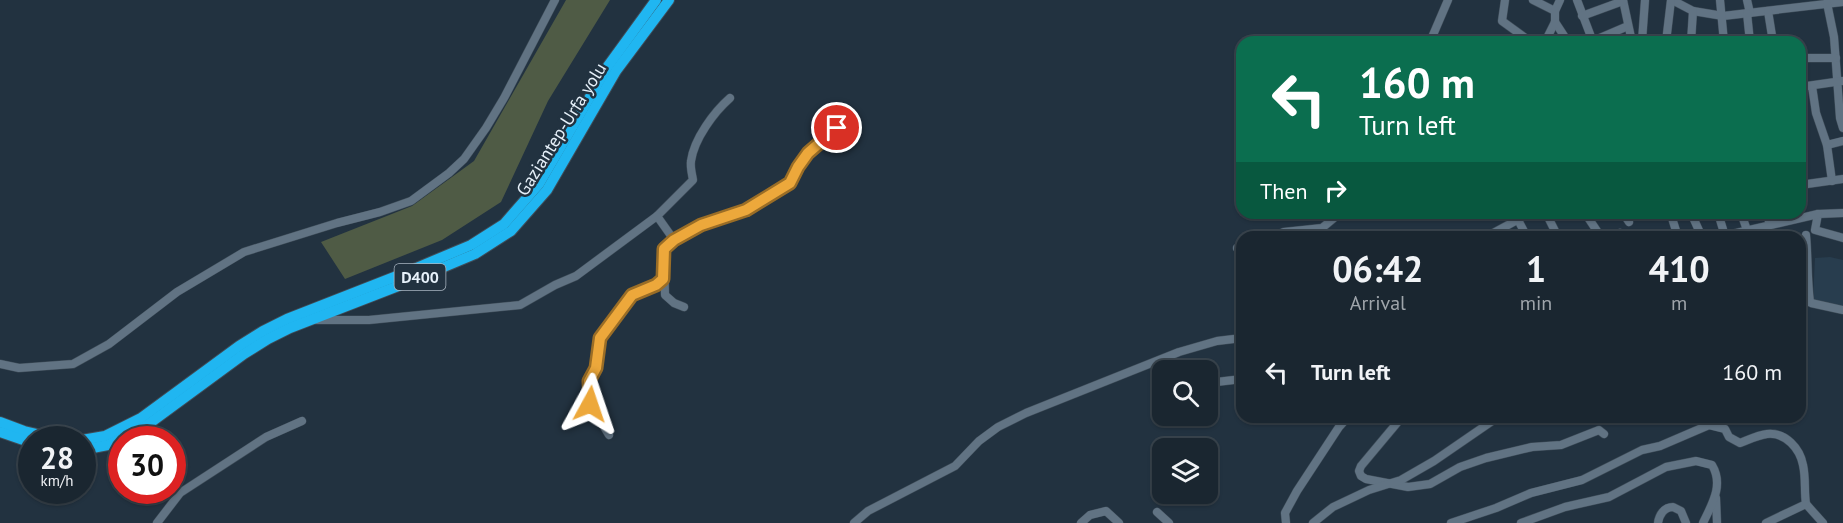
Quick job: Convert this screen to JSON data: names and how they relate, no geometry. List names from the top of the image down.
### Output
{
  "streets": {
    "highway": ["Gaziantep-Urfa yolu", "D400"]
  },
  "page": {
    "turn": ["160 m", "Turn left"],
    "then": "Then",
    "eta": [
      "06:42",
      "Arrival",
      "1",
      "min",
      "410",
      "m"
    ],
    "list": [
      {
        "name": "Turn left",
        "value": "160 m"
      }
    ],
    "speed": "28 km/h",
    "limit": "30"
  }
}
